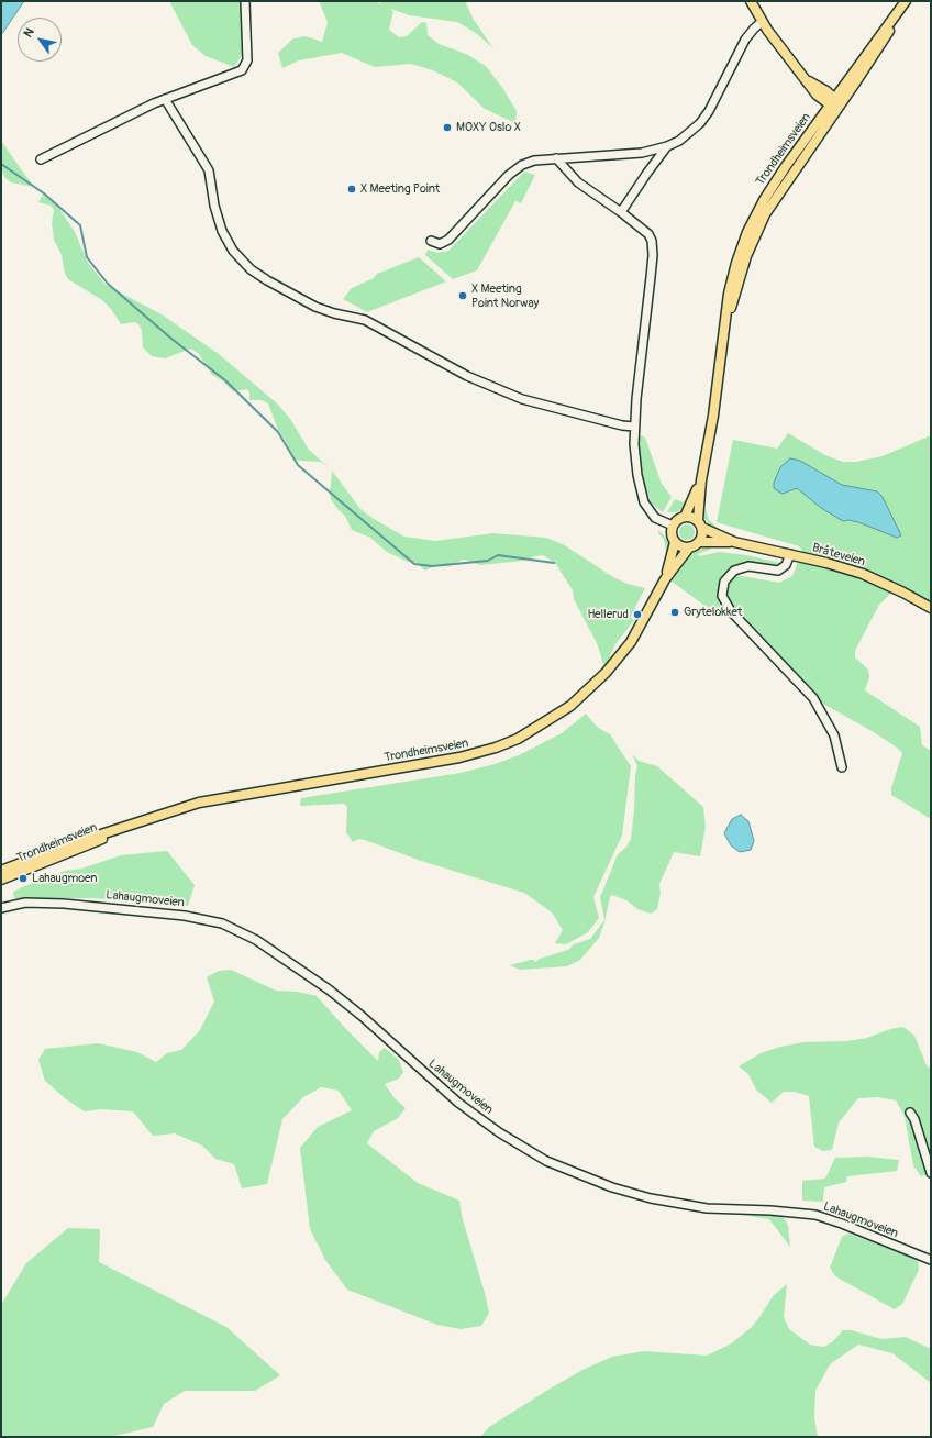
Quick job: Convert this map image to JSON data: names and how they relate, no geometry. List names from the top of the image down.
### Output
{
  "streets": {
    "main road": ["Trondheimsveien", "Bråteveien"],
    "street": ["Lahaugmoveien"]
  },
  "crossings": [
    ["Trondheimsveien", "Bråteveien"]
  ],
  "places": [
    "MOXY Oslo X",
    "X Meeting Point",
    "X Meeting Point Norway",
    "Grytelokket",
    "Hellerud",
    "Lahaugmoen"
  ],
  "north": "top left"
}
